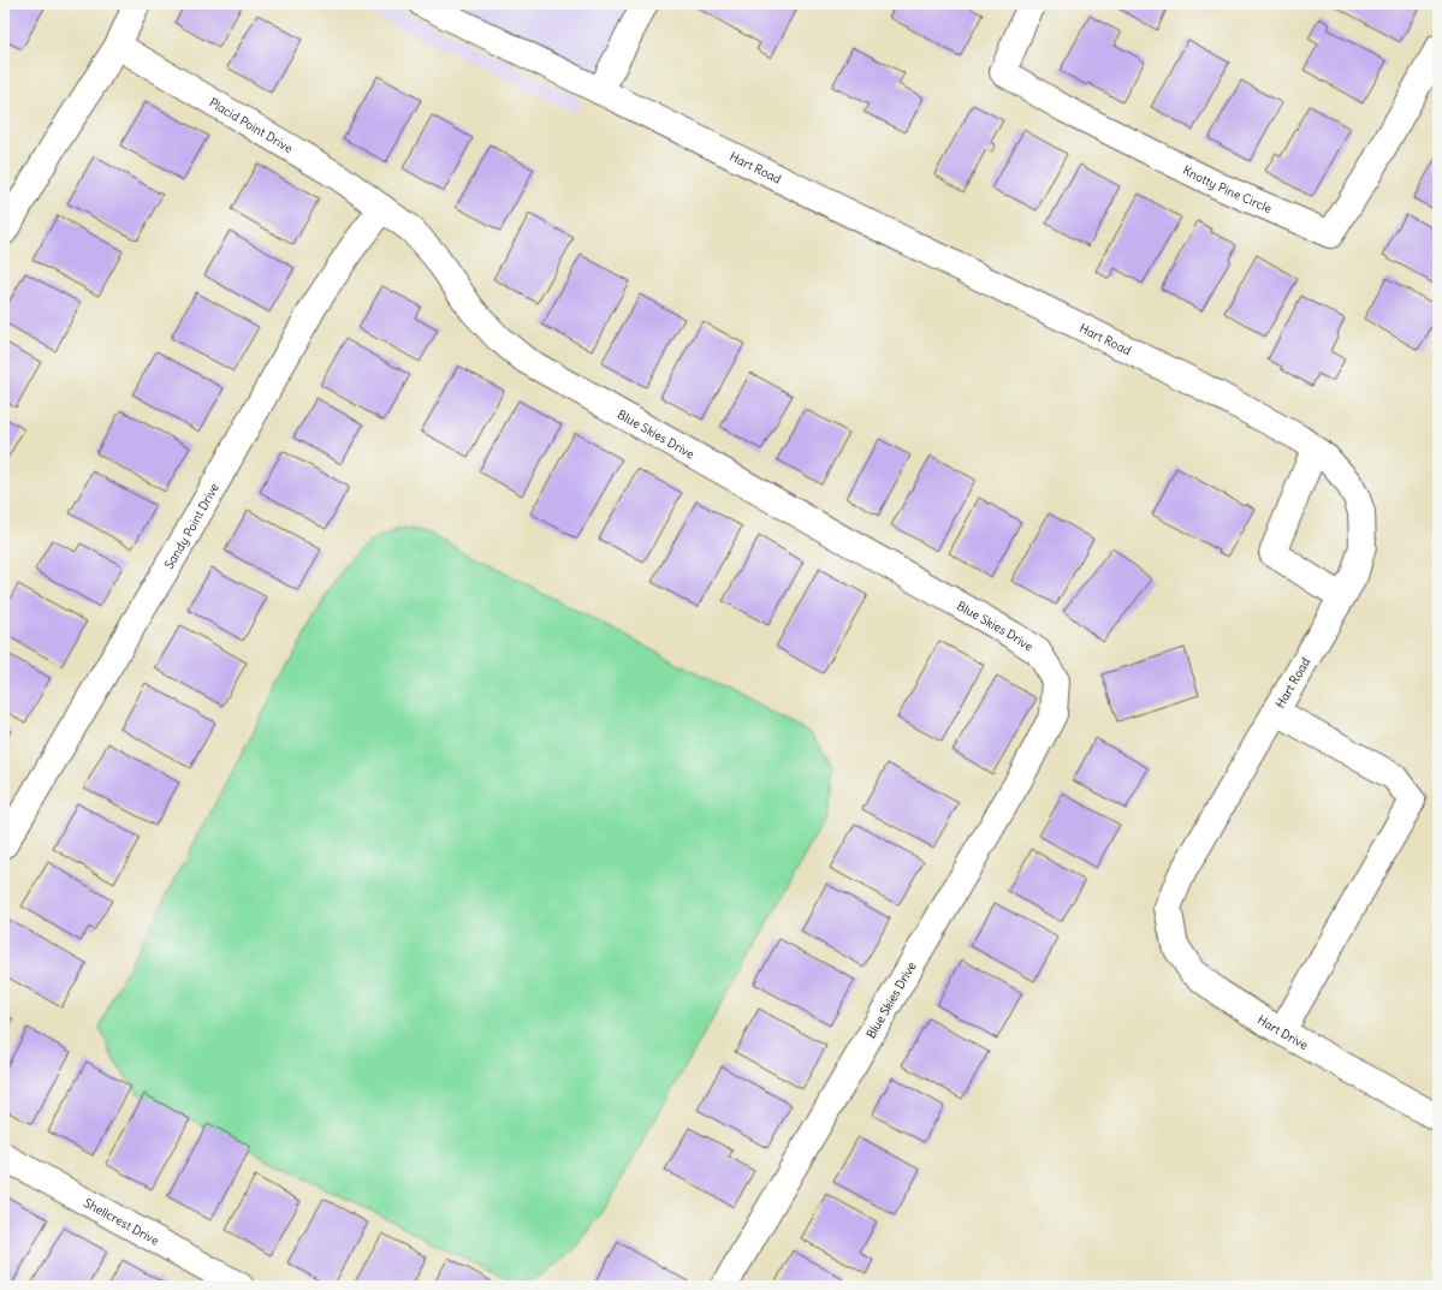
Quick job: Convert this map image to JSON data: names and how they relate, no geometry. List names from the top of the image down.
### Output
{
  "streets": {
    "street": [
      "Placid Point Drive",
      "Hart Road",
      "Knotty Pine Circle",
      "Blue Skies Drive",
      "Sandy Point Drive",
      "Hart Drive",
      "Shellcrest Drive"
    ]
  },
  "crossings": [
    ["Placid Point Drive", "Blue Skies Drive"],
    ["Placid Point Drive", "Sandy Point Drive"],
    ["Hart Road", "Hart Drive"],
    ["Blue Skies Drive", "Sandy Point Drive"]
  ]
}
